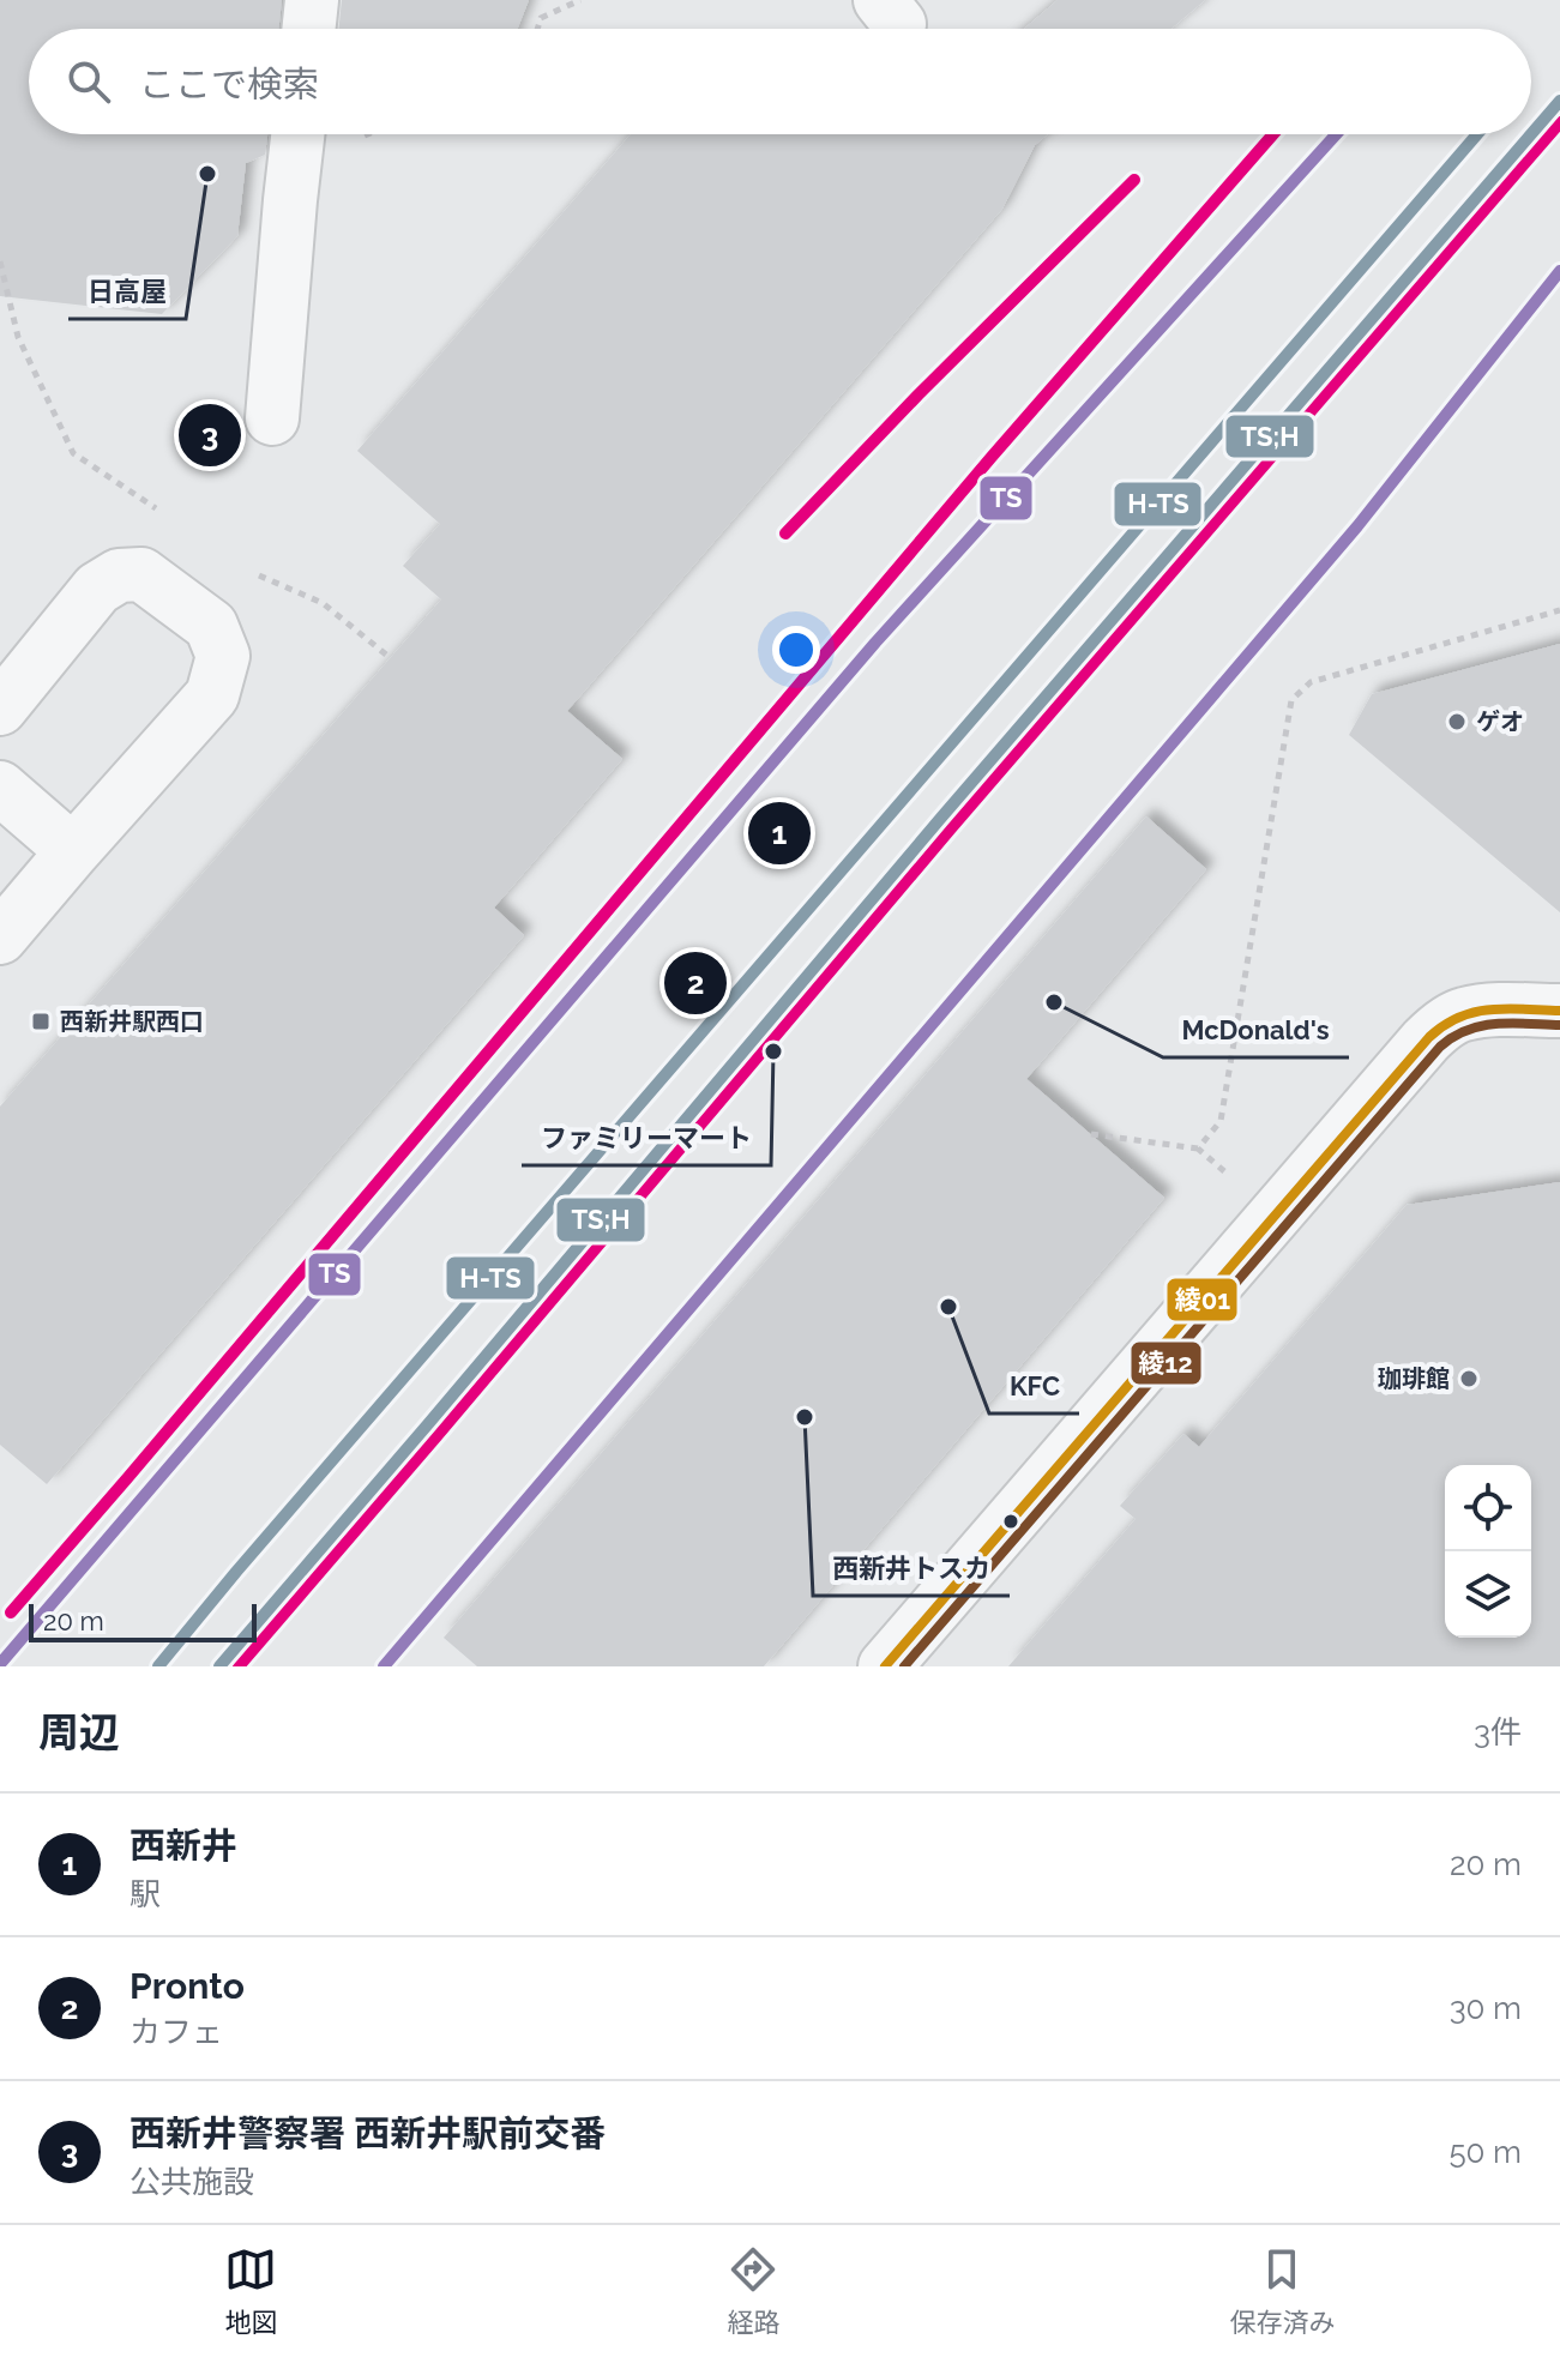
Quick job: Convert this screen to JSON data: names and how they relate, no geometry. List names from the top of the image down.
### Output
{
  "places": {
    "other": [
      "日高屋",
      "ゲオ",
      "McDonald's",
      "ファミリーマート",
      "KFC",
      "珈琲館",
      "西新井トスカ"
    ],
    "transit": ["西新井駅西口"]
  },
  "lines": [
    "transit line TS;H",
    "transit line TS",
    "transit line H-TS",
    "transit line 綾01",
    "transit line 綾12"
  ],
  "scale_bar": "20 m",
  "page": {
    "search": "ここで検索",
    "pins": ["3", "1", "2"],
    "scale": "20 m",
    "heading": ["周辺", "3件"],
    "list": [
      {
        "mark": "1",
        "name": "西新井",
        "note": "駅",
        "value": "20 m"
      },
      {
        "mark": "2",
        "name": "Pronto",
        "note": "カフェ",
        "value": "30 m"
      },
      {
        "mark": "3",
        "name": "西新井警察署 西新井駅前交番",
        "note": "公共施設",
        "value": "50 m"
      }
    ],
    "nav": ["地図", "経路", "保存済み"]
  }
}
